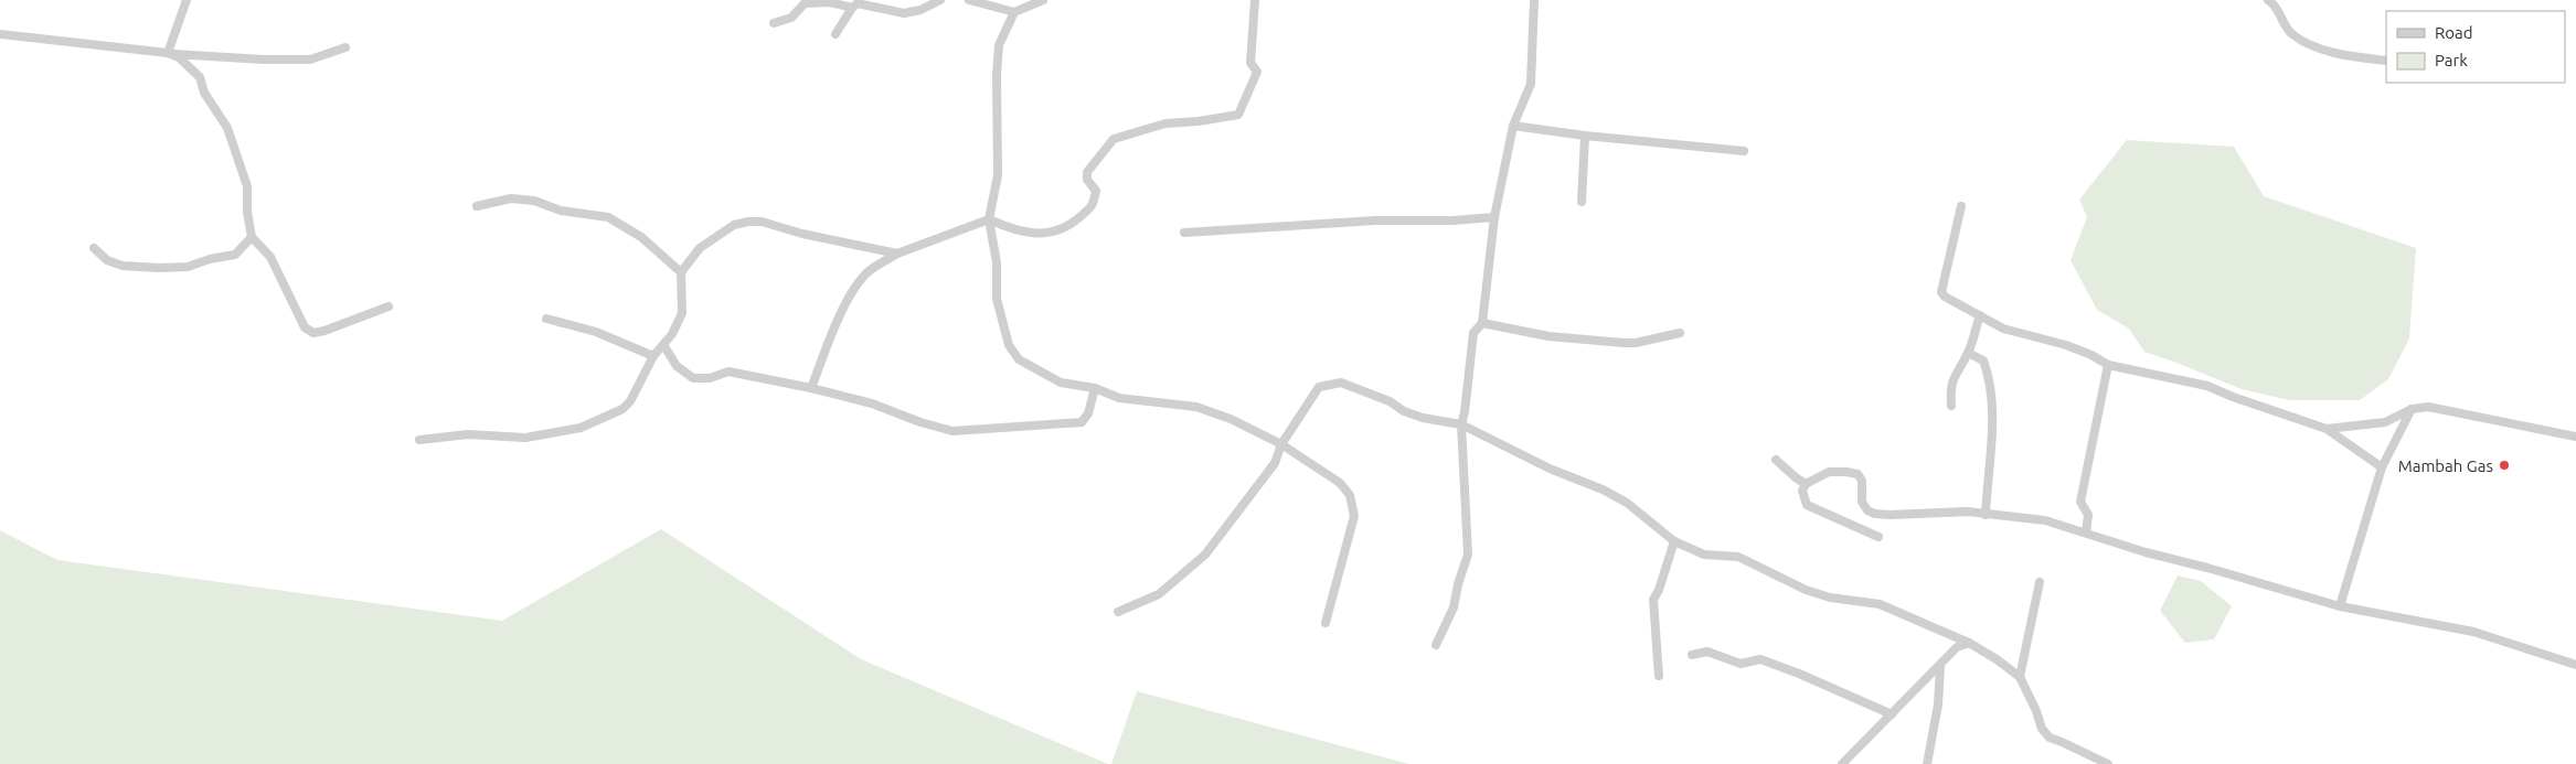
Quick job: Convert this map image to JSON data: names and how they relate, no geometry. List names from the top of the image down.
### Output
{
  "places": ["Mambah Gas"],
  "legend": ["Road", "Park"]
}
